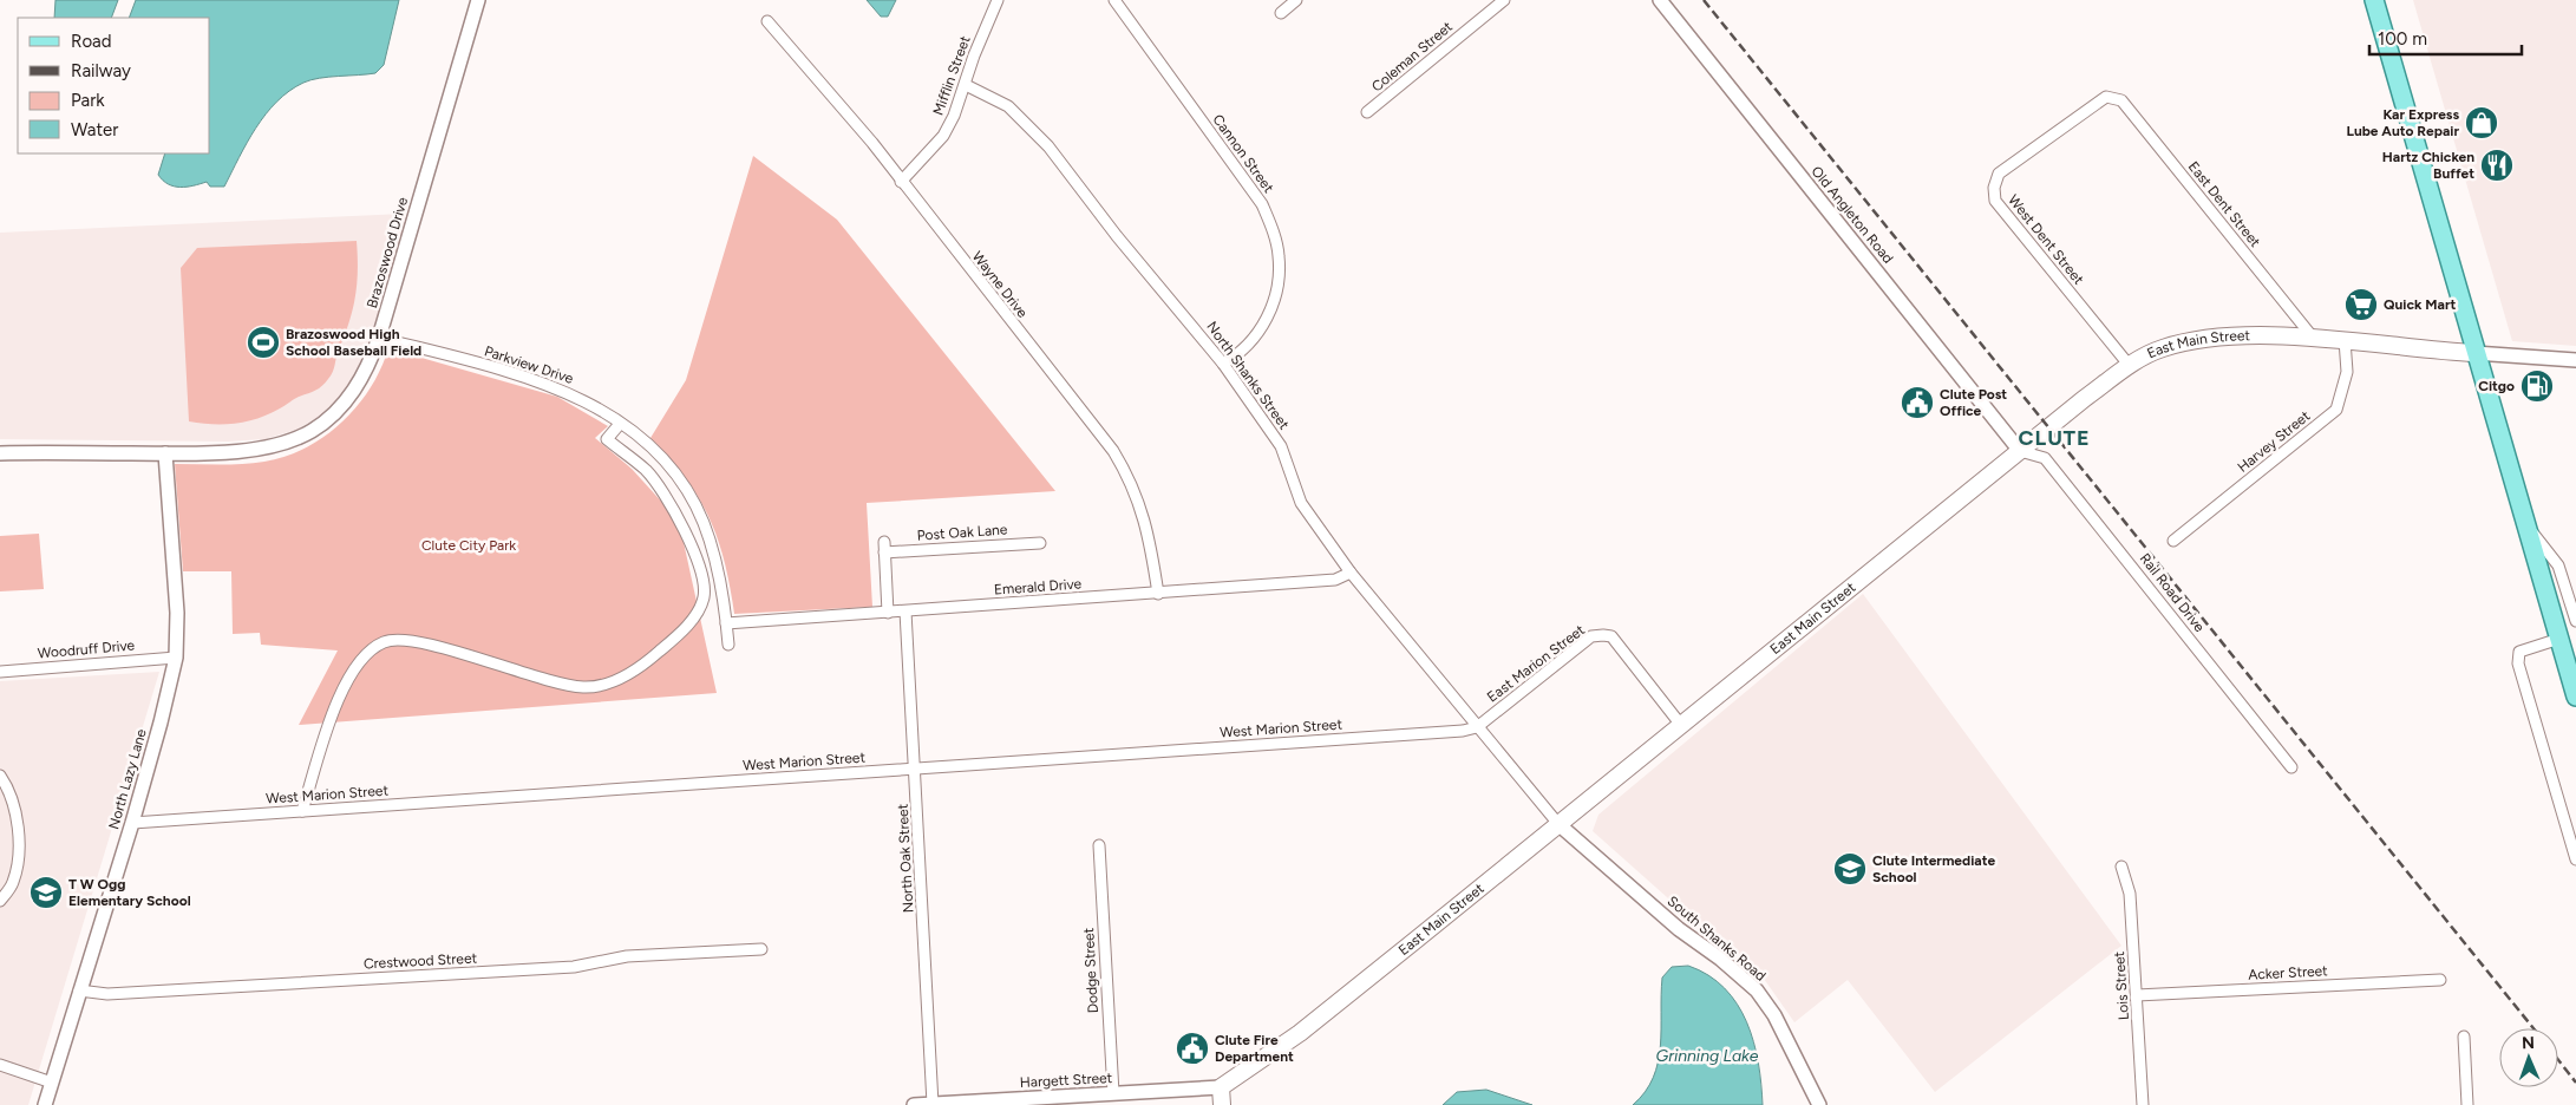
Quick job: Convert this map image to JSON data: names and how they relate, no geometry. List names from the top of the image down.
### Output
{
  "streets": {
    "main road": ["East Main Street"],
    "street": [
      "Coleman Street",
      "Mifflin Street",
      "Cannon Street",
      "East Dent Street",
      "Old Angleton Road",
      "West Dent Street",
      "Brazoswood Drive",
      "Wayne Drive",
      "Parkview Drive",
      "North Shanks Street",
      "Harvey Street",
      "Post Oak Lane",
      "Emerald Drive",
      "Rail Road Drive",
      "Woodruff Drive",
      "East Marion Street",
      "West Marion Street",
      "North Lazy Lane",
      "North Oak Street",
      "South Shanks Road",
      "Crestwood Street",
      "Dodge Street",
      "Acker Street",
      "Lois Street",
      "Hargett Street"
    ]
  },
  "crossings": [
    ["Mifflin Street", "Wayne Drive"],
    ["Mifflin Street", "North Shanks Street"],
    ["Cannon Street", "North Shanks Street"],
    ["East Dent Street", "West Dent Street"],
    ["East Dent Street", "East Main Street"],
    ["Old Angleton Road", "East Main Street"],
    ["Old Angleton Road", "Rail Road Drive"],
    ["West Dent Street", "East Main Street"],
    ["Brazoswood Drive", "Parkview Drive"],
    ["Brazoswood Drive", "North Lazy Lane"],
    ["Wayne Drive", "Emerald Drive"],
    ["East Main Street", "North Shanks Street"],
    ["East Main Street", "Harvey Street"],
    ["East Main Street", "Rail Road Drive"],
    ["East Main Street", "East Marion Street"],
    ["East Main Street", "South Shanks Road"],
    ["East Main Street", "Hargett Street"],
    ["Parkview Drive", "Emerald Drive"],
    ["North Shanks Street", "Emerald Drive"],
    ["North Shanks Street", "East Marion Street"],
    ["North Shanks Street", "West Marion Street"],
    ["North Shanks Street", "South Shanks Road"],
    ["Post Oak Lane", "Emerald Drive"],
    ["Emerald Drive", "North Oak Street"],
    ["Woodruff Drive", "North Lazy Lane"],
    ["East Marion Street", "West Marion Street"],
    ["West Marion Street", "North Lazy Lane"],
    ["West Marion Street", "North Oak Street"],
    ["North Lazy Lane", "Crestwood Street"],
    ["North Oak Street", "Hargett Street"],
    ["Dodge Street", "Hargett Street"],
    ["Acker Street", "Lois Street"]
  ],
  "districts": ["CLUTE"],
  "water": ["Grinning Lake"],
  "parks": ["Clute City Park"],
  "places": {
    "shop": ["Kar Express Lube Auto Repair"],
    "restaurant": ["Hartz Chicken Buffet"],
    "supermarket": ["Quick Mart"],
    "sports": ["Brazoswood High School Baseball Field"],
    "fuel station": ["Citgo"],
    "public building": ["Clute Post Office", "Clute Fire Department"],
    "school or university": ["Clute Intermediate School", "T W Ogg Elementary School"]
  },
  "legend": [
    "Road",
    "Railway",
    "Park",
    "Water"
  ],
  "scale_bar": "100 m",
  "north": "top"
}
